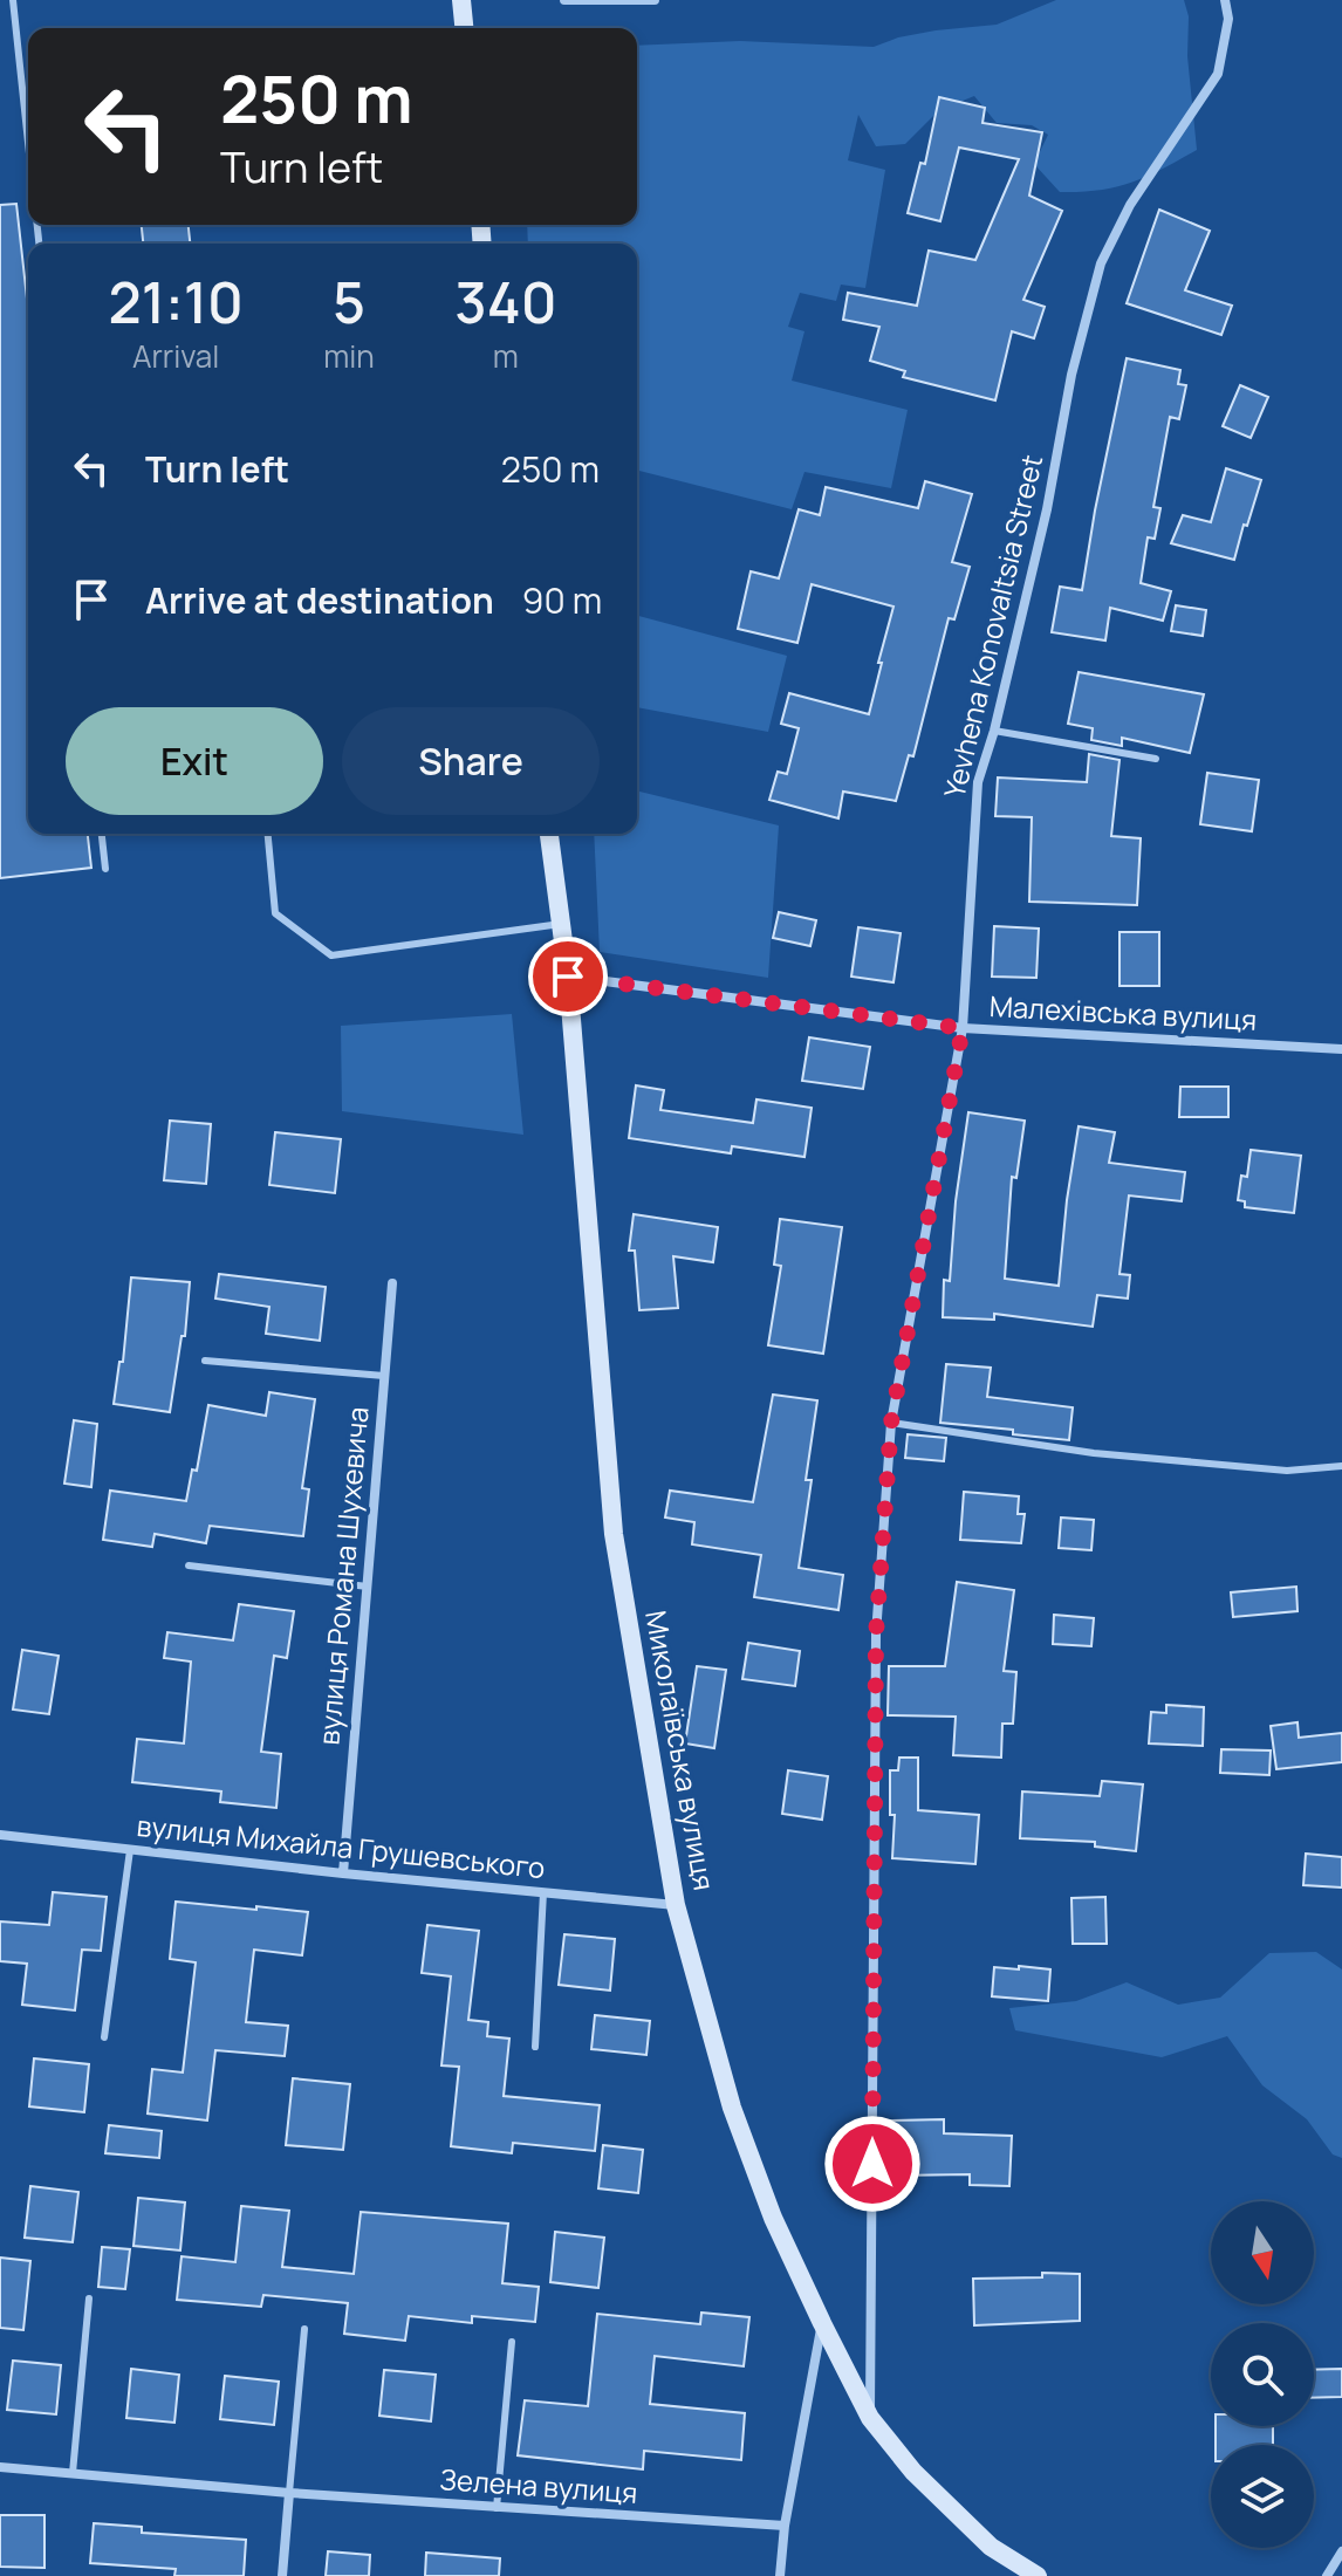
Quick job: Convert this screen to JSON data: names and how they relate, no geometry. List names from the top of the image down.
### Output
{
  "streets": {
    "main road": ["Миколаївська вулиця"],
    "street": [
      "Yevhena Konovaltsia Street",
      "Малехівська вулиця",
      "вулиця Романа Шухевича",
      "вулиця Михайла Грушевського",
      "Зелена вулиця"
    ]
  },
  "crossings": [
    ["Yevhena Konovaltsia Street", "Малехівська вулиця"],
    ["Yevhena Konovaltsia Street", "Миколаївська вулиця"],
    ["Малехівська вулиця", "Миколаївська вулиця"],
    ["вулиця Романа Шухевича", "вулиця Михайла Грушевського"],
    ["Миколаївська вулиця", "вулиця Михайла Грушевського"]
  ],
  "north": "bottom",
  "page": {
    "turn": ["250 m", "Turn left"],
    "eta": [
      "21:10",
      "Arrival",
      "5",
      "min",
      "340",
      "m"
    ],
    "list": [
      {
        "name": "Turn left",
        "value": "250 m"
      },
      {
        "name": "Arrive at destination",
        "value": "90 m"
      }
    ],
    "buttons": ["Exit", "Share"]
  }
}
